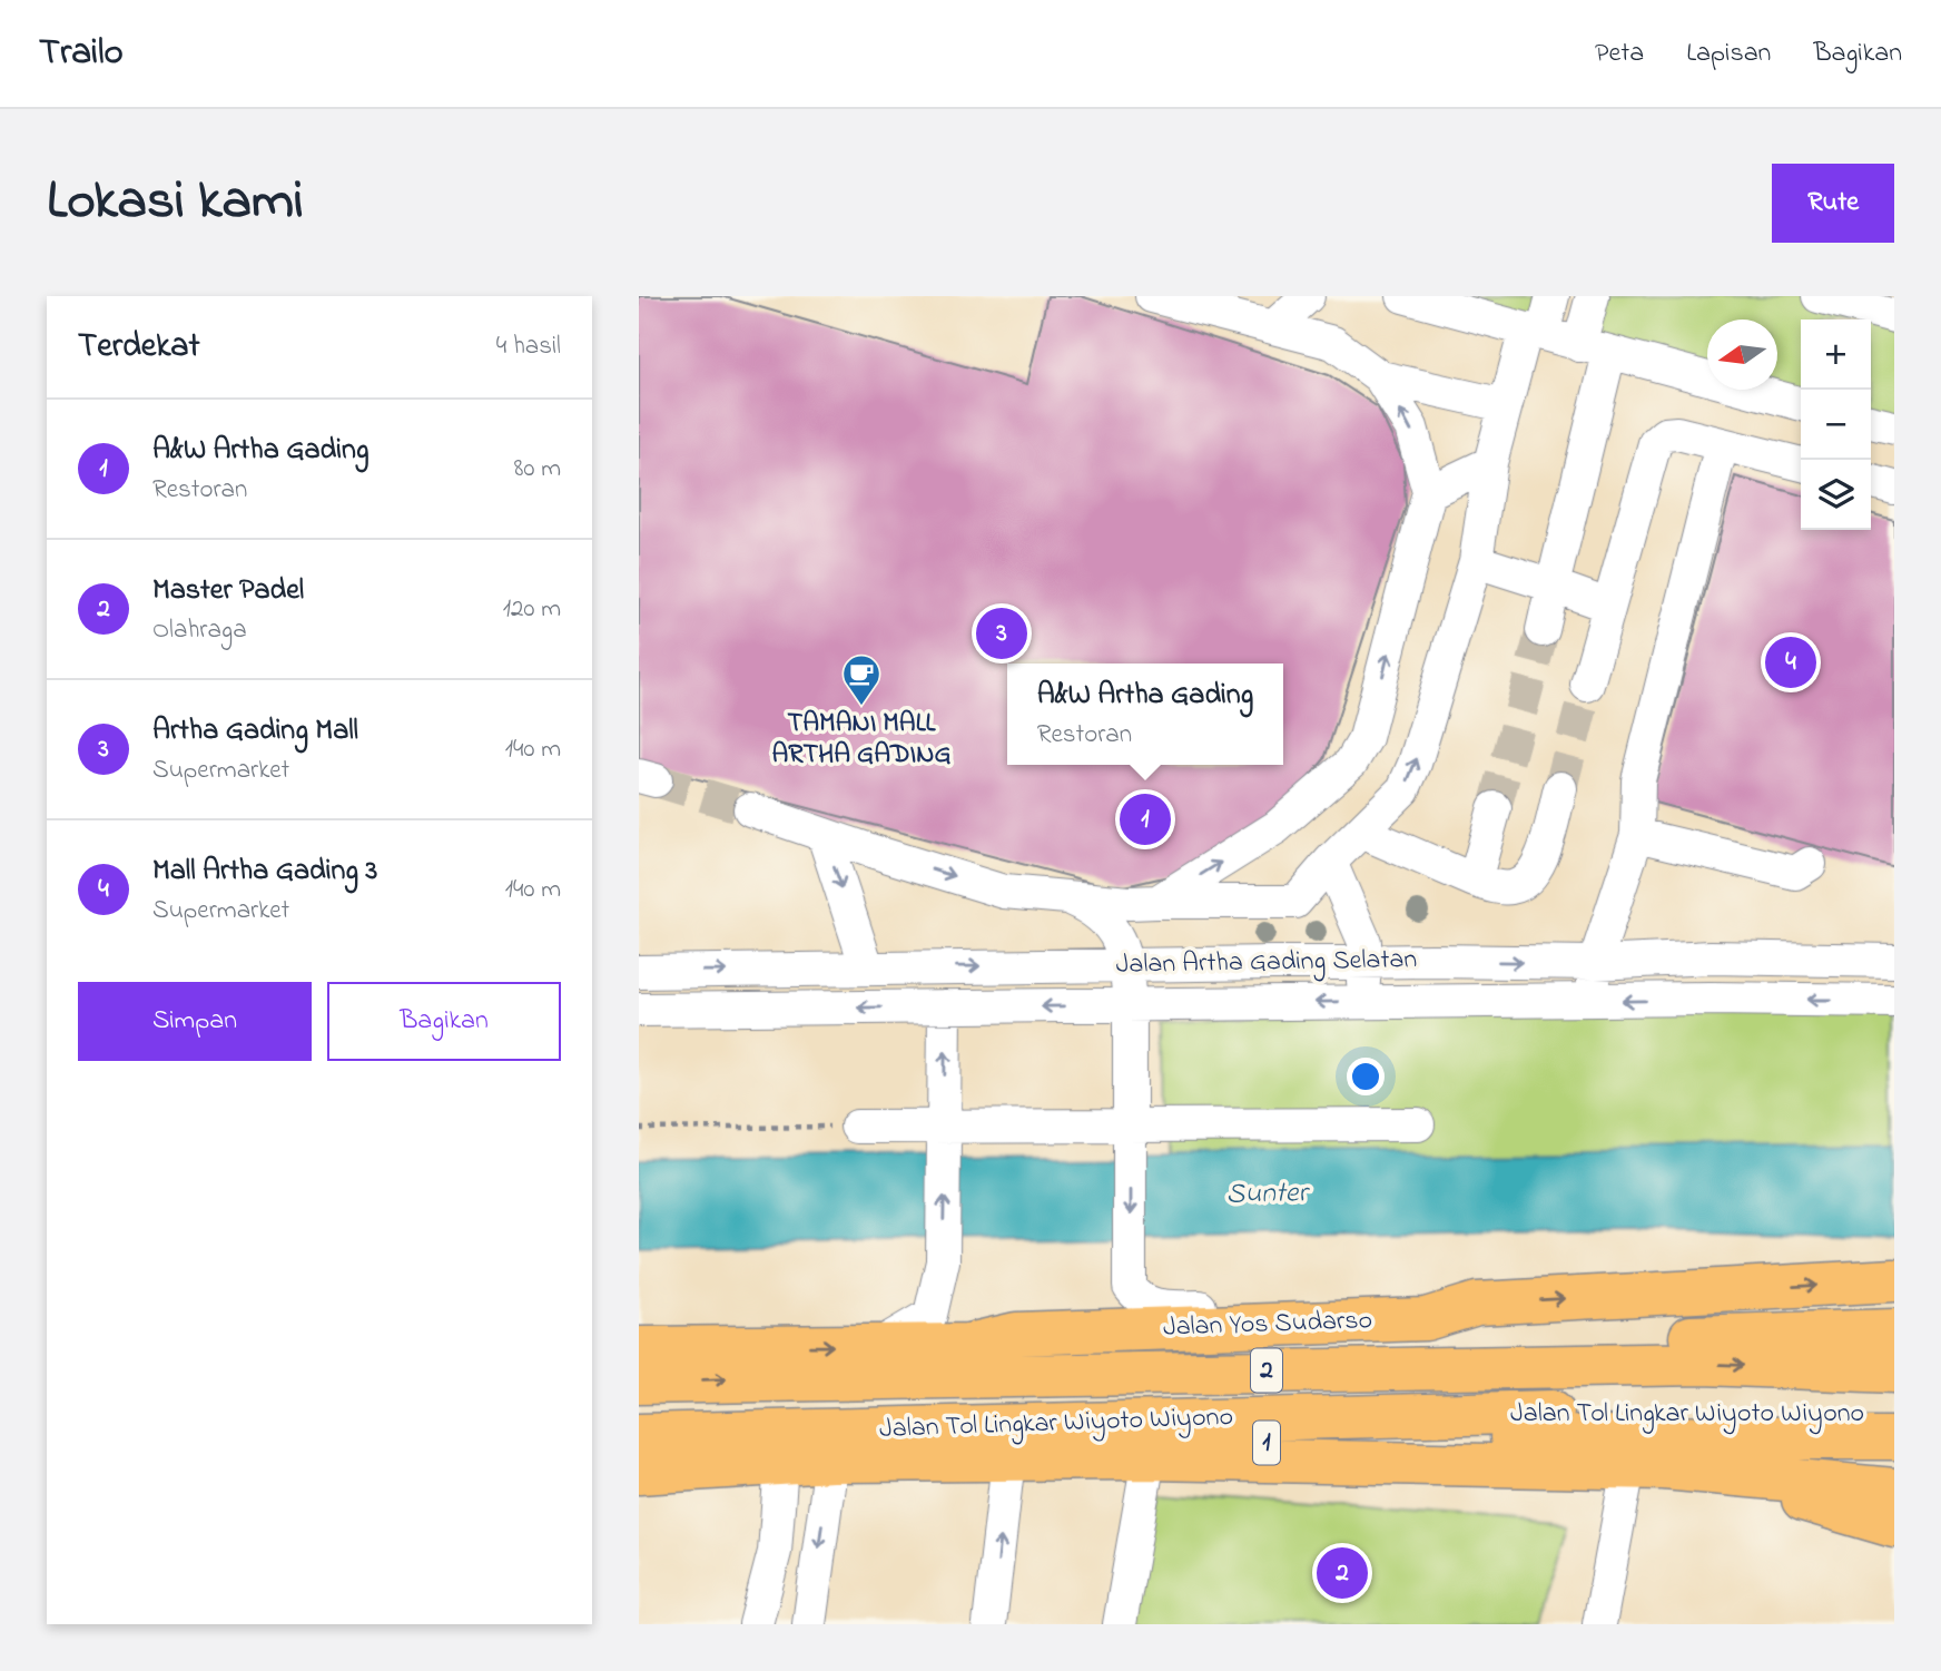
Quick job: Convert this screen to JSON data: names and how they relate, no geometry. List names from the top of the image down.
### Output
{
  "streets": {
    "highway": [
      "Jalan Yos Sudarso",
      "2",
      "Jalan Tol Lingkar Wiyoto Wiyono",
      "1"
    ],
    "street": ["Jalan Artha Gading Selatan"]
  },
  "water": ["Sunter"],
  "places": {
    "cafe": ["TAMANI MALL ARTHA GADING"]
  },
  "north": "left",
  "page": {
    "header": "Trailo",
    "nav": ["Peta", "Lapisan", "Bagikan"],
    "title": "Lokasi kami",
    "buttons": [
      "Rute",
      ["Simpan", "Bagikan"]
    ],
    "heading": ["Terdekat", "4 hasil"],
    "map_buttons": ["+", "−"],
    "list": [
      {
        "mark": "1",
        "name": "A&W Artha Gading",
        "note": "Restoran",
        "value": "80 m"
      },
      {
        "mark": "2",
        "name": "Master Padel",
        "note": "Olahraga",
        "value": "120 m"
      },
      {
        "mark": "3",
        "name": "Artha Gading Mall",
        "note": "Supermarket",
        "value": "140 m"
      },
      {
        "mark": "4",
        "name": "Mall Artha Gading 3",
        "note": "Supermarket",
        "value": "140 m"
      }
    ],
    "pins": [
      "3",
      "4",
      "1",
      "2"
    ],
    "popup": ["A&W Artha Gading", "Restoran"]
  }
}
